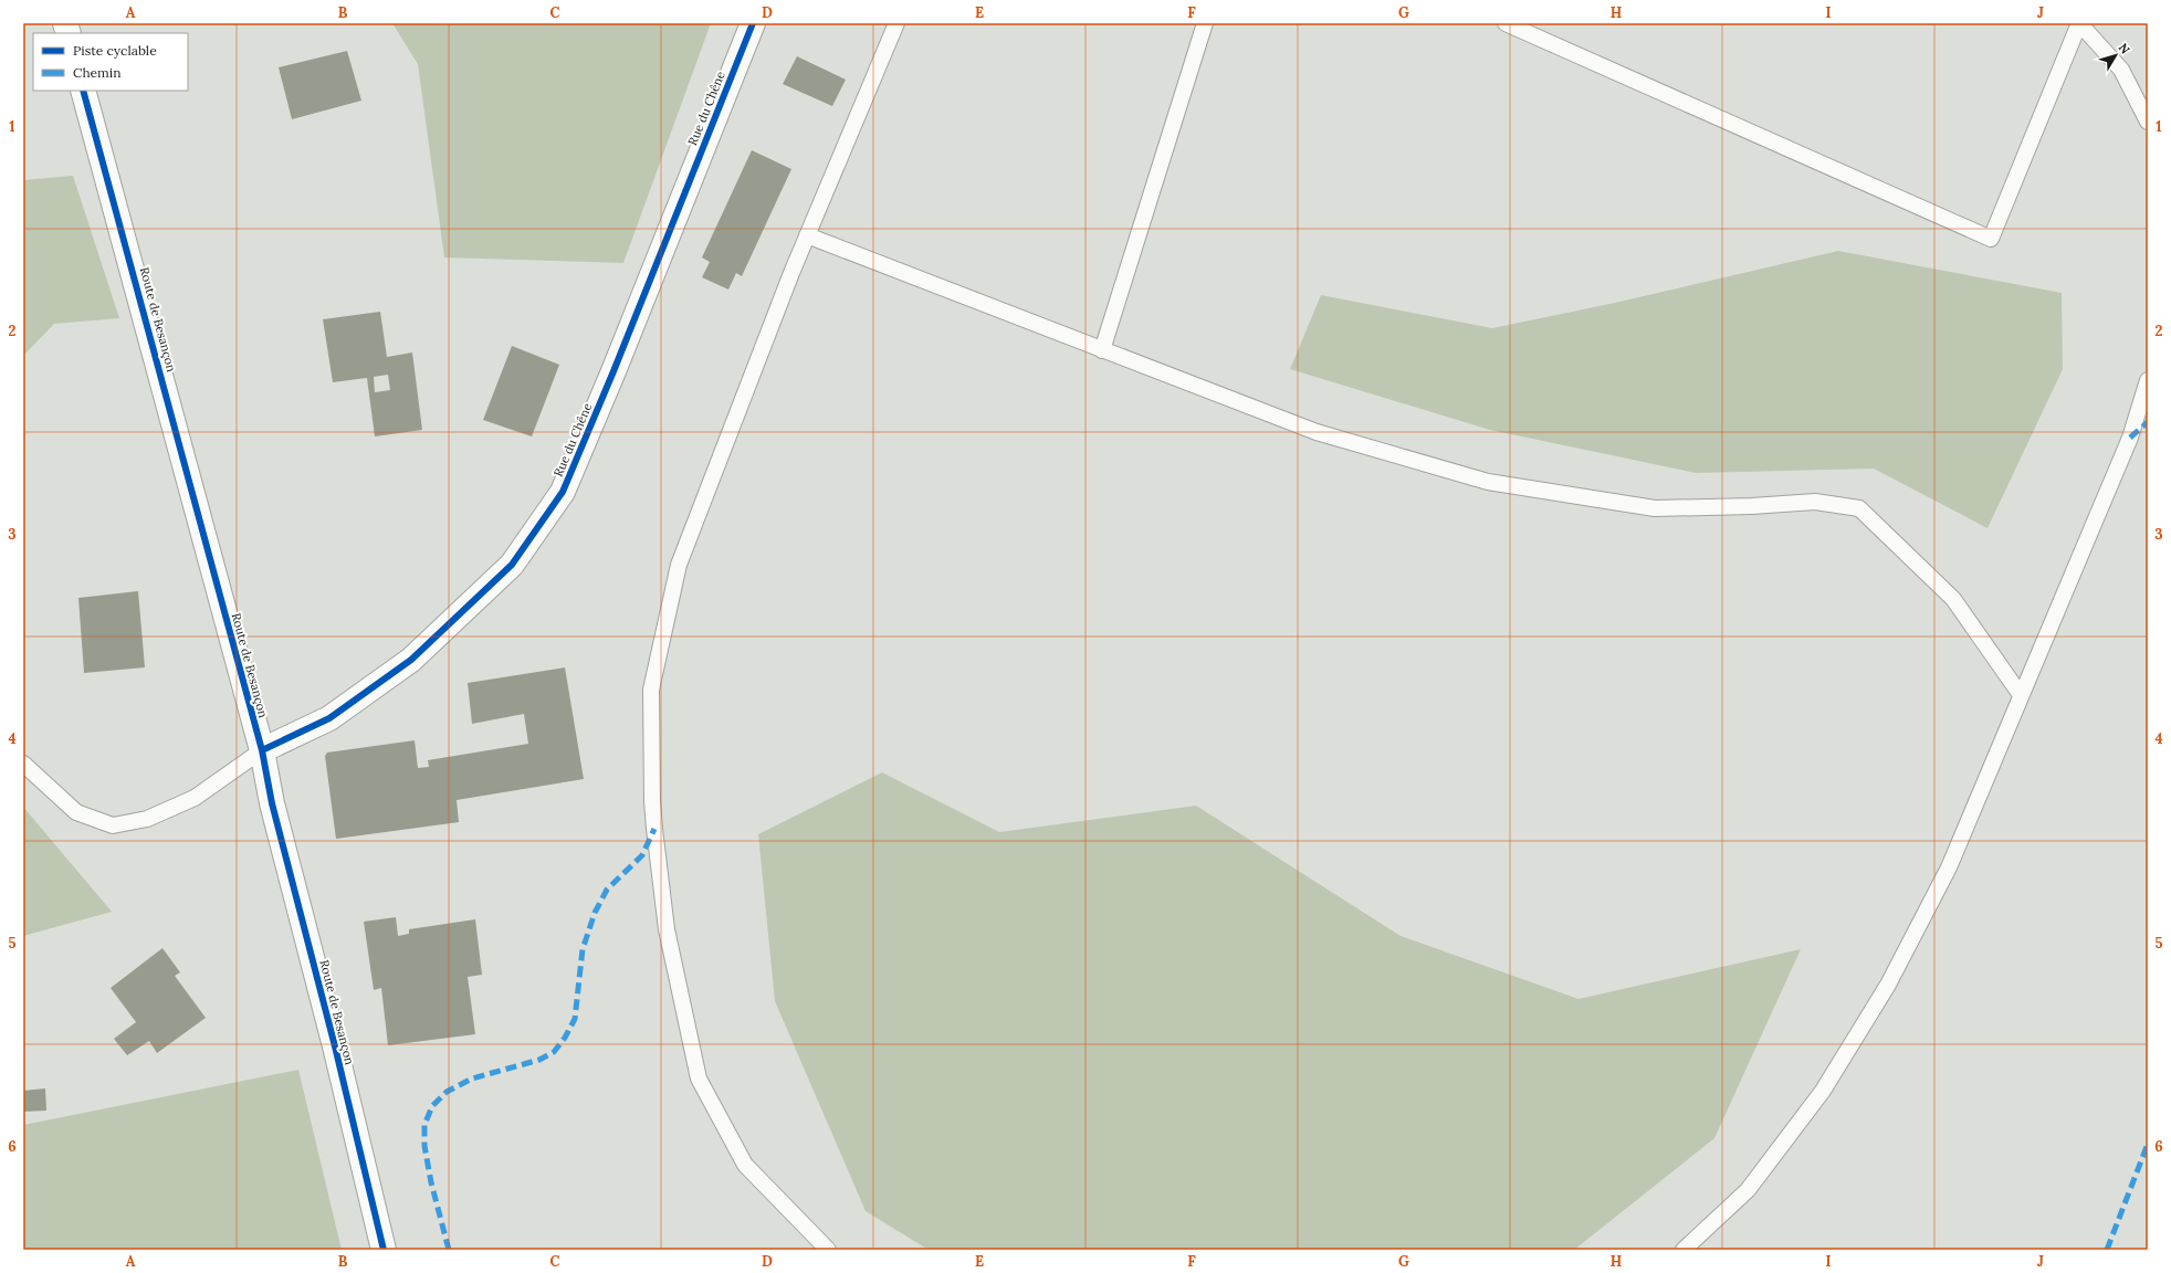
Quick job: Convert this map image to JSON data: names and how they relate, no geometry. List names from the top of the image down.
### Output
{
  "streets": {
    "street": ["Rue du Chêne", "Route de Besançon"]
  },
  "crossings": [
    ["Rue du Chêne", "Route de Besançon"]
  ],
  "legend": ["Piste cyclable", "Chemin"],
  "north": "top right",
  "grid": {
    "columns": [
      "A",
      "B",
      "C",
      "D",
      "E",
      "F",
      "G",
      "H",
      "I",
      "J"
    ],
    "rows": [
      "1",
      "2",
      "3",
      "4",
      "5",
      "6"
    ]
  }
}
